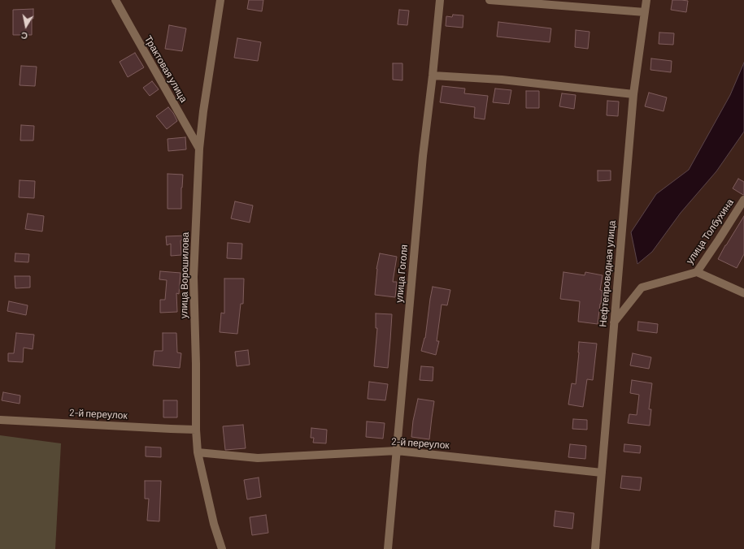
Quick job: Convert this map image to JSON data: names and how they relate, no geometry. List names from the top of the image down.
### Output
{
  "streets": {
    "street": [
      "Трактовая улица",
      "улица Толбухина",
      "улица Гоголя",
      "Нефтепроводная улица",
      "улица Ворошилова",
      "2-й переулок"
    ]
  },
  "crossings": [
    ["Трактовая улица", "улица Ворошилова"],
    ["улица Толбухина", "Нефтепроводная улица"],
    ["улица Гоголя", "2-й переулок"],
    ["Нефтепроводная улица", "2-й переулок"],
    ["улица Ворошилова", "2-й переулок"]
  ],
  "north": "bottom"
}
